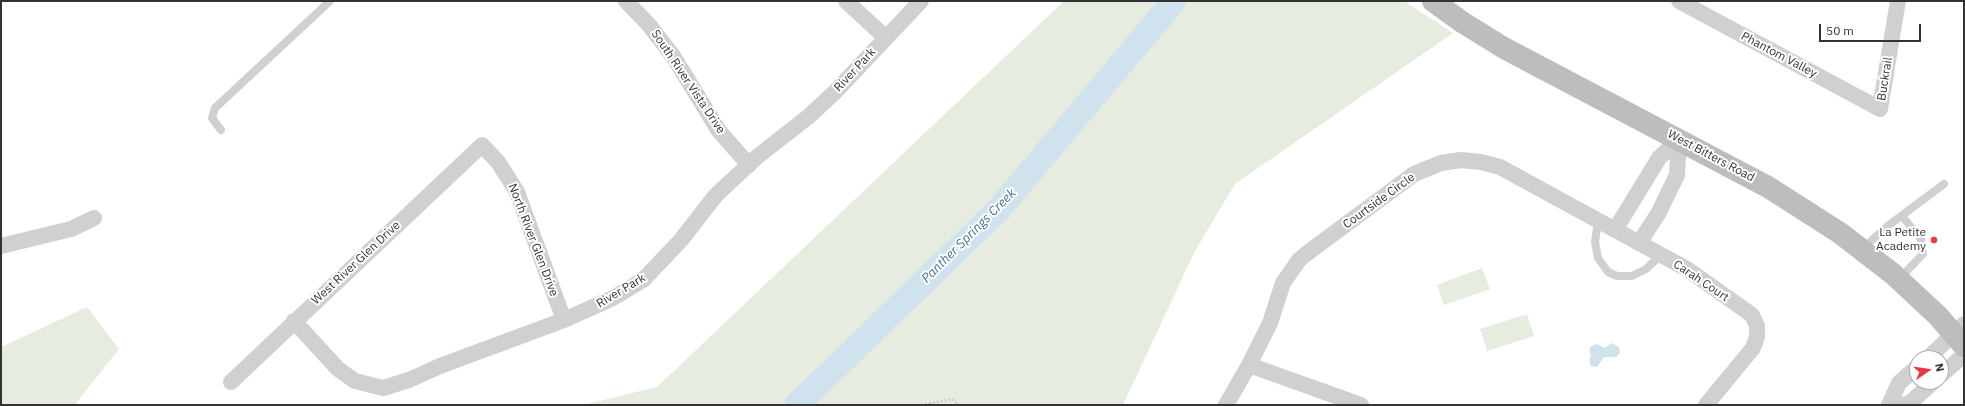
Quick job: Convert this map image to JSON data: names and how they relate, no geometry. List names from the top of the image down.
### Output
{
  "streets": {
    "main road": ["West Bitters Road"],
    "street": [
      "Phantom Valley",
      "River Park",
      "Buckrail",
      "South River Vista Drive",
      "Courtside Circle",
      "North River Glen Drive",
      "West River Glen Drive",
      "Carah Court"
    ]
  },
  "crossings": [
    ["Phantom Valley", "Buckrail"],
    ["River Park", "South River Vista Drive"],
    ["River Park", "North River Glen Drive"],
    ["River Park", "West River Glen Drive"],
    ["Courtside Circle", "Carah Court"],
    ["North River Glen Drive", "West River Glen Drive"]
  ],
  "water": ["Panther Springs Creek"],
  "places": ["La Petite Academy"],
  "scale_bar": "50 m",
  "north": "right"
}
